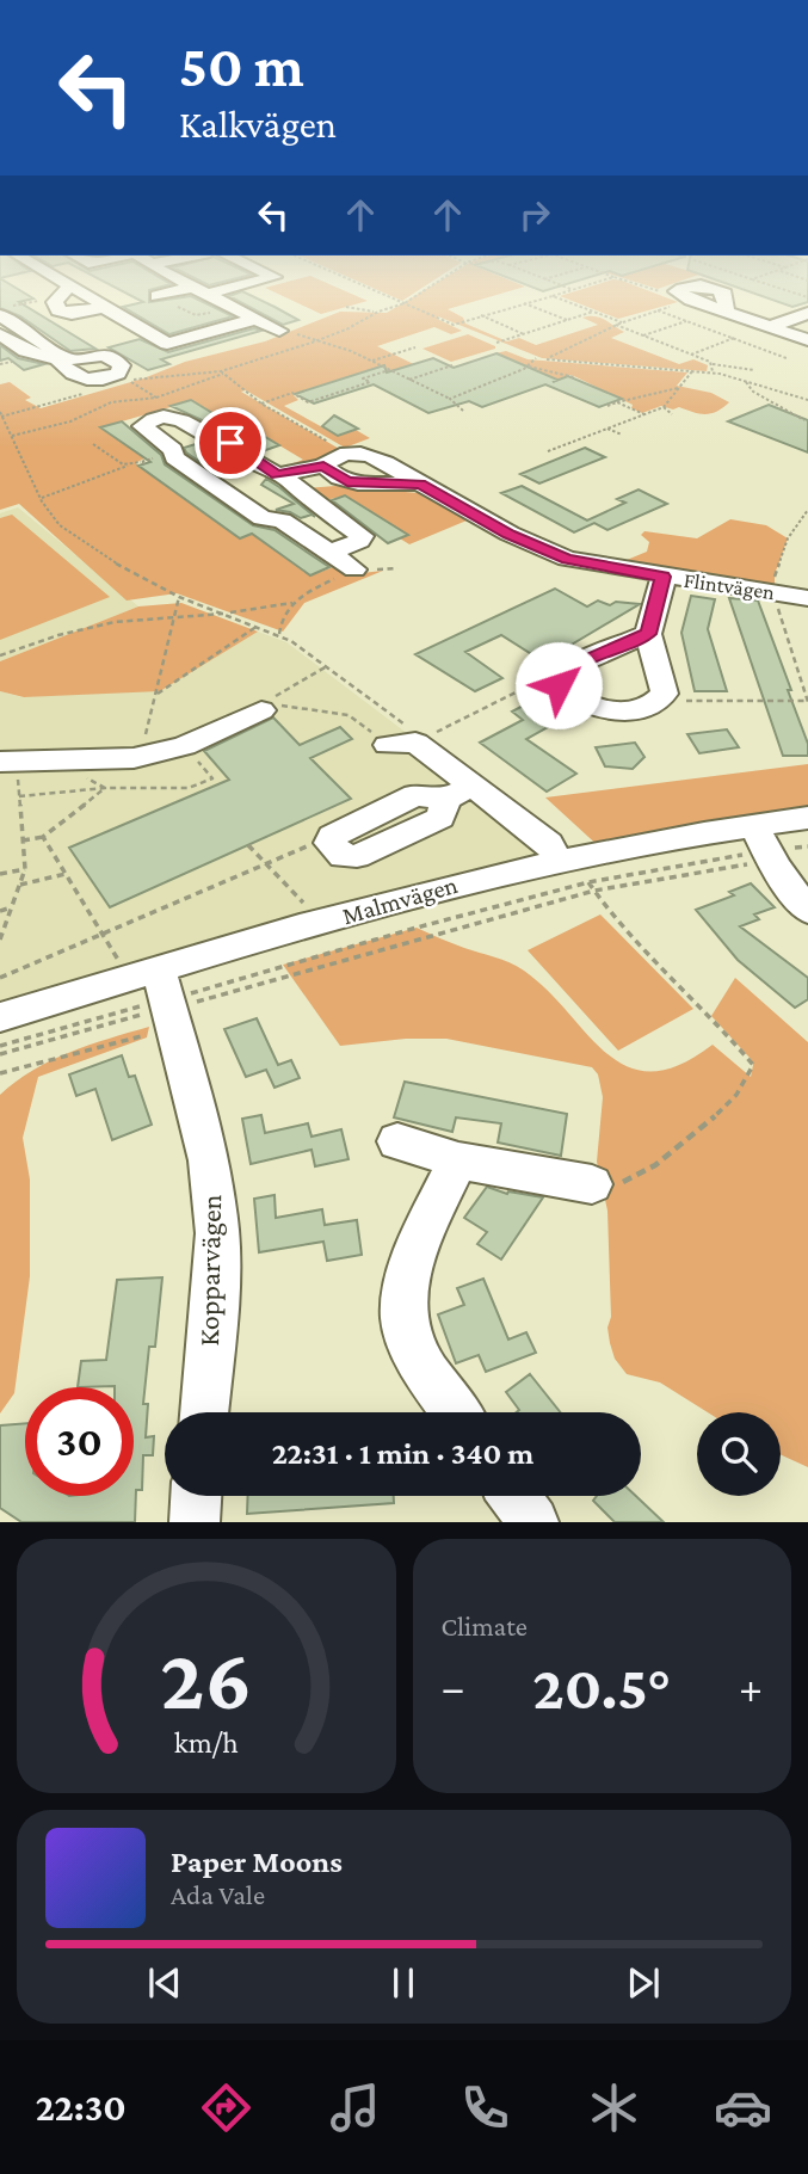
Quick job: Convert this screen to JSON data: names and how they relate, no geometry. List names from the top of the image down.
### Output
{
  "streets": {
    "street": ["Flintvägen", "Malmvägen", "Kopparvägen"]
  },
  "crossings": [
    ["Malmvägen", "Kopparvägen"]
  ],
  "page": {
    "turn": ["50 m", "Kalkvägen"],
    "limit": "30",
    "trip": "22:31 · 1 min · 340 m",
    "tile": "Climate",
    "heat": ["−", "20.5°", "+"],
    "song": ["Paper Moons", "Ada Vale"],
    "tabs": "22:30",
    "gauge": ["26", "km/h"]
  }
}
